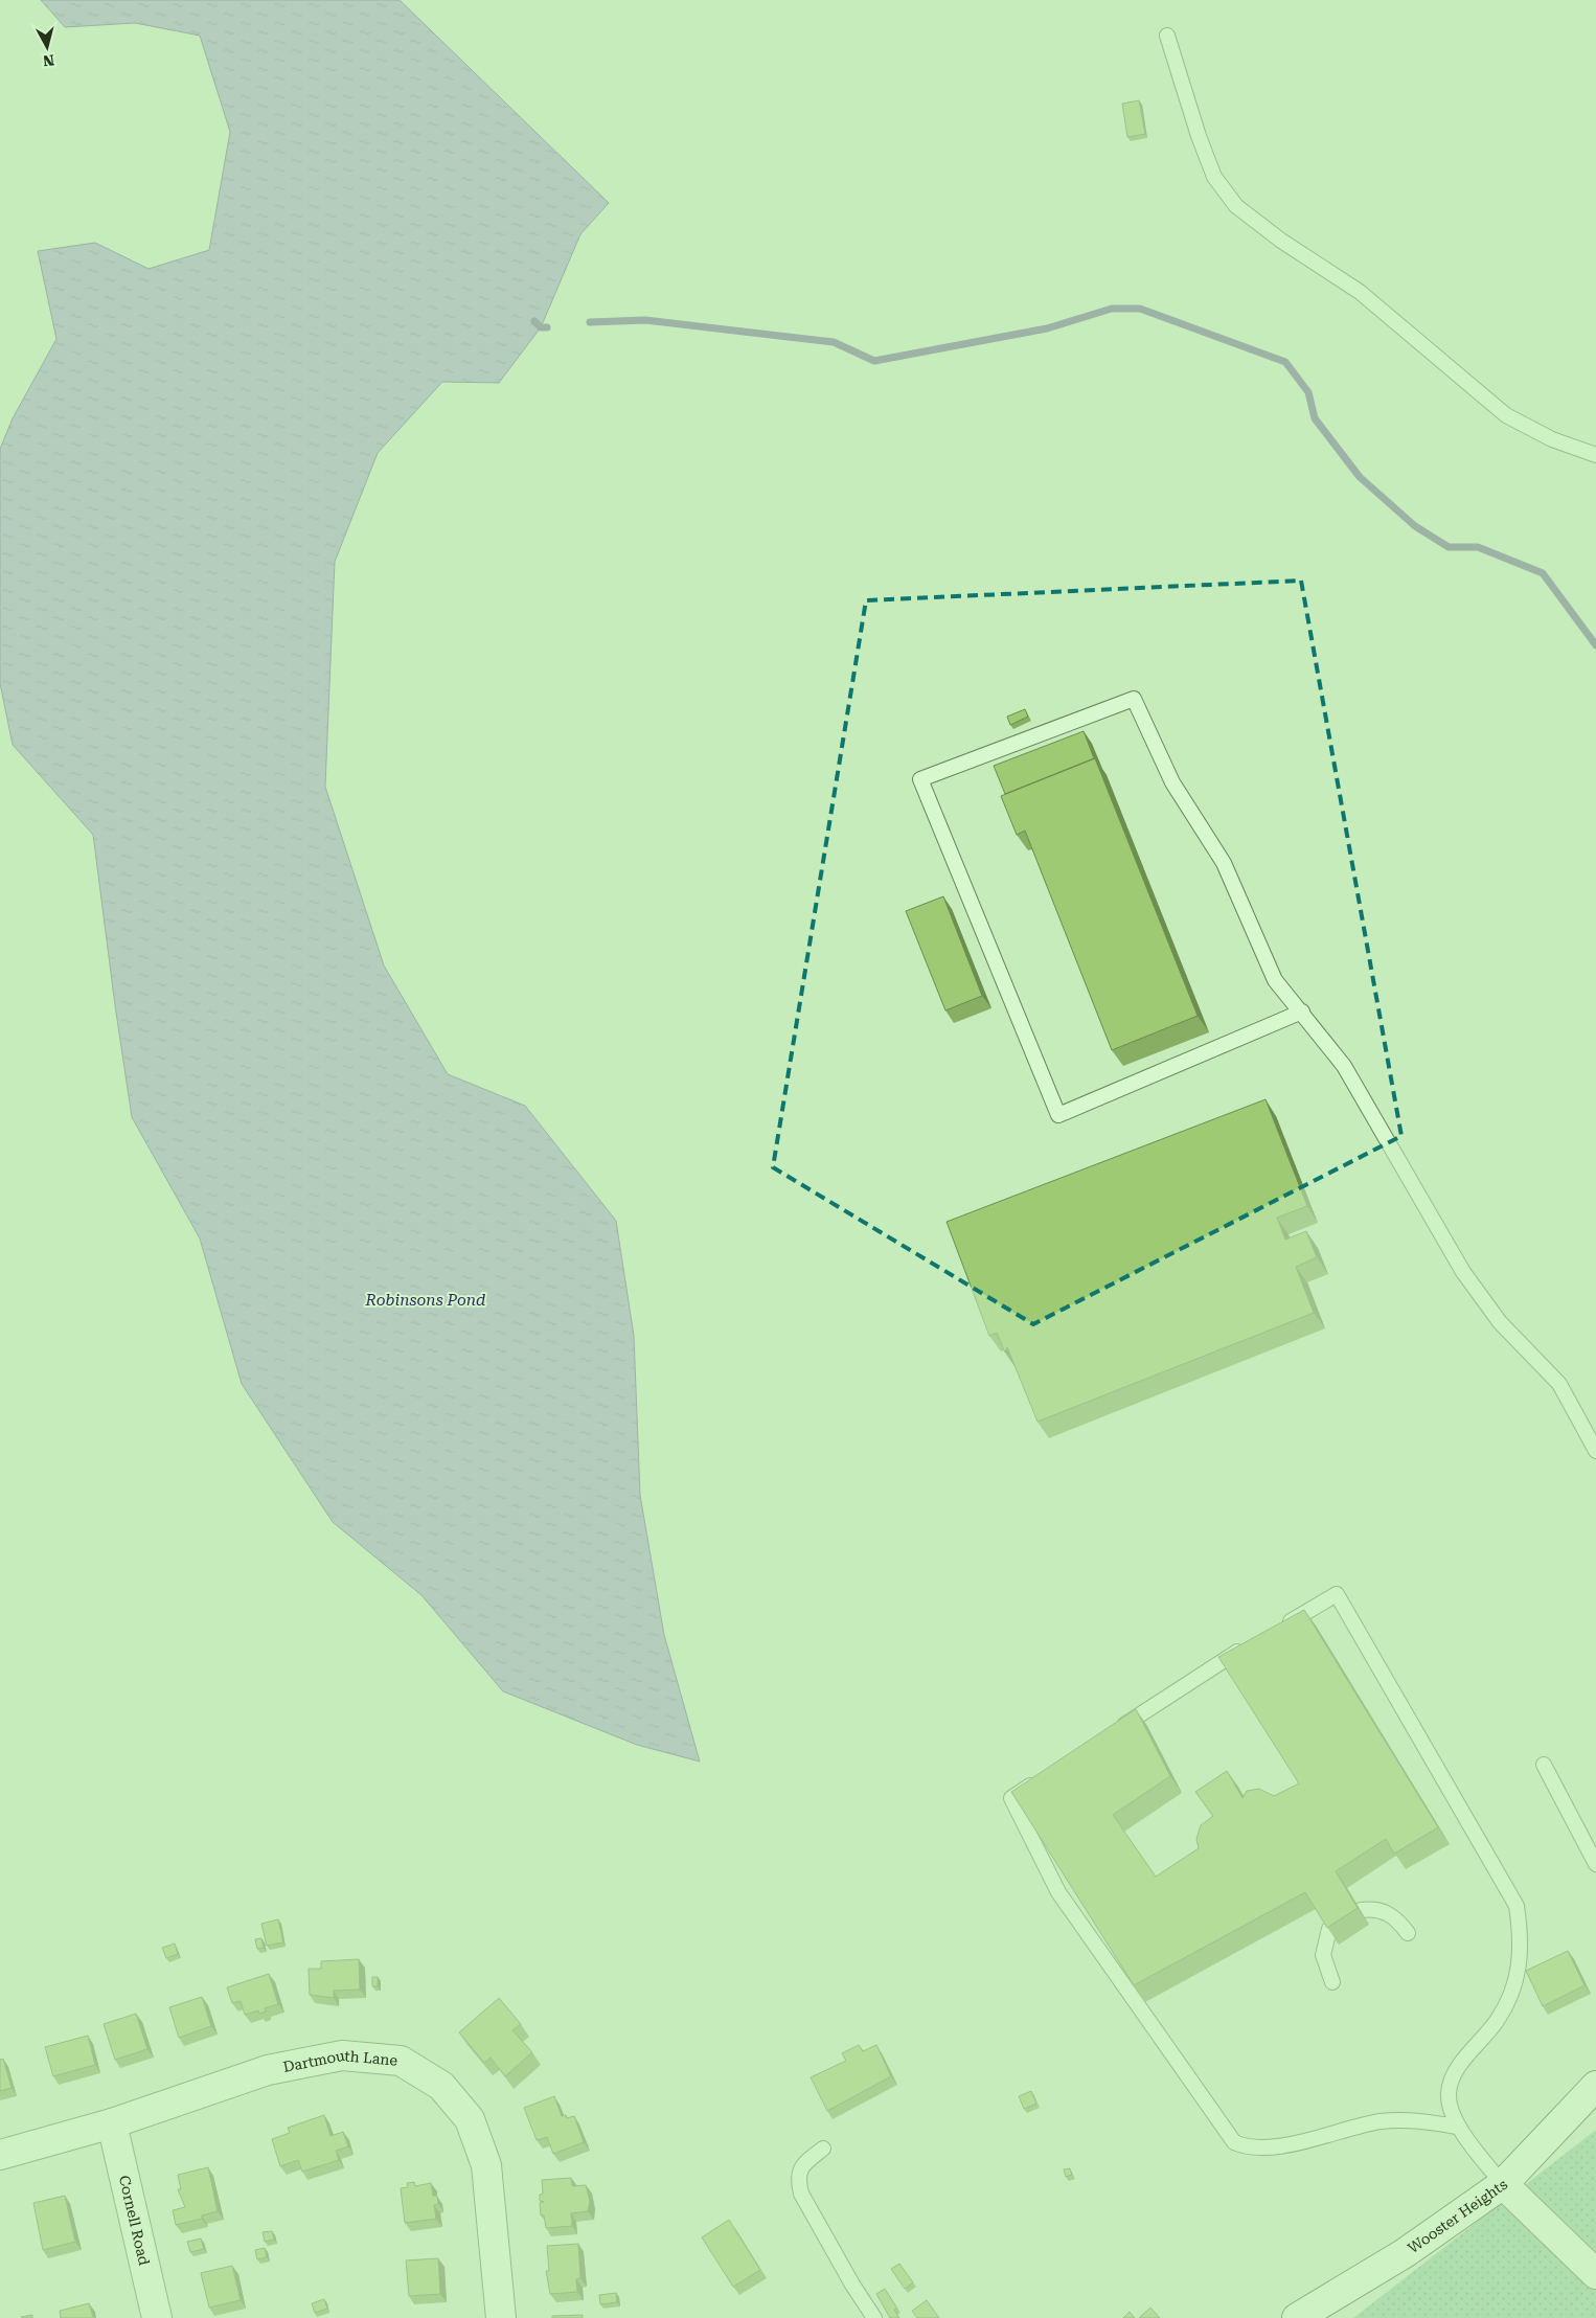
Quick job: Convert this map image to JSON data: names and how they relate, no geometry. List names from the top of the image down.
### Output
{
  "streets": {
    "street": ["Dartmouth Lane", "Wooster Heights", "Cornell Road"]
  },
  "crossings": [
    ["Dartmouth Lane", "Cornell Road"]
  ],
  "water": ["Robinsons Pond"],
  "north": "bottom"
}
